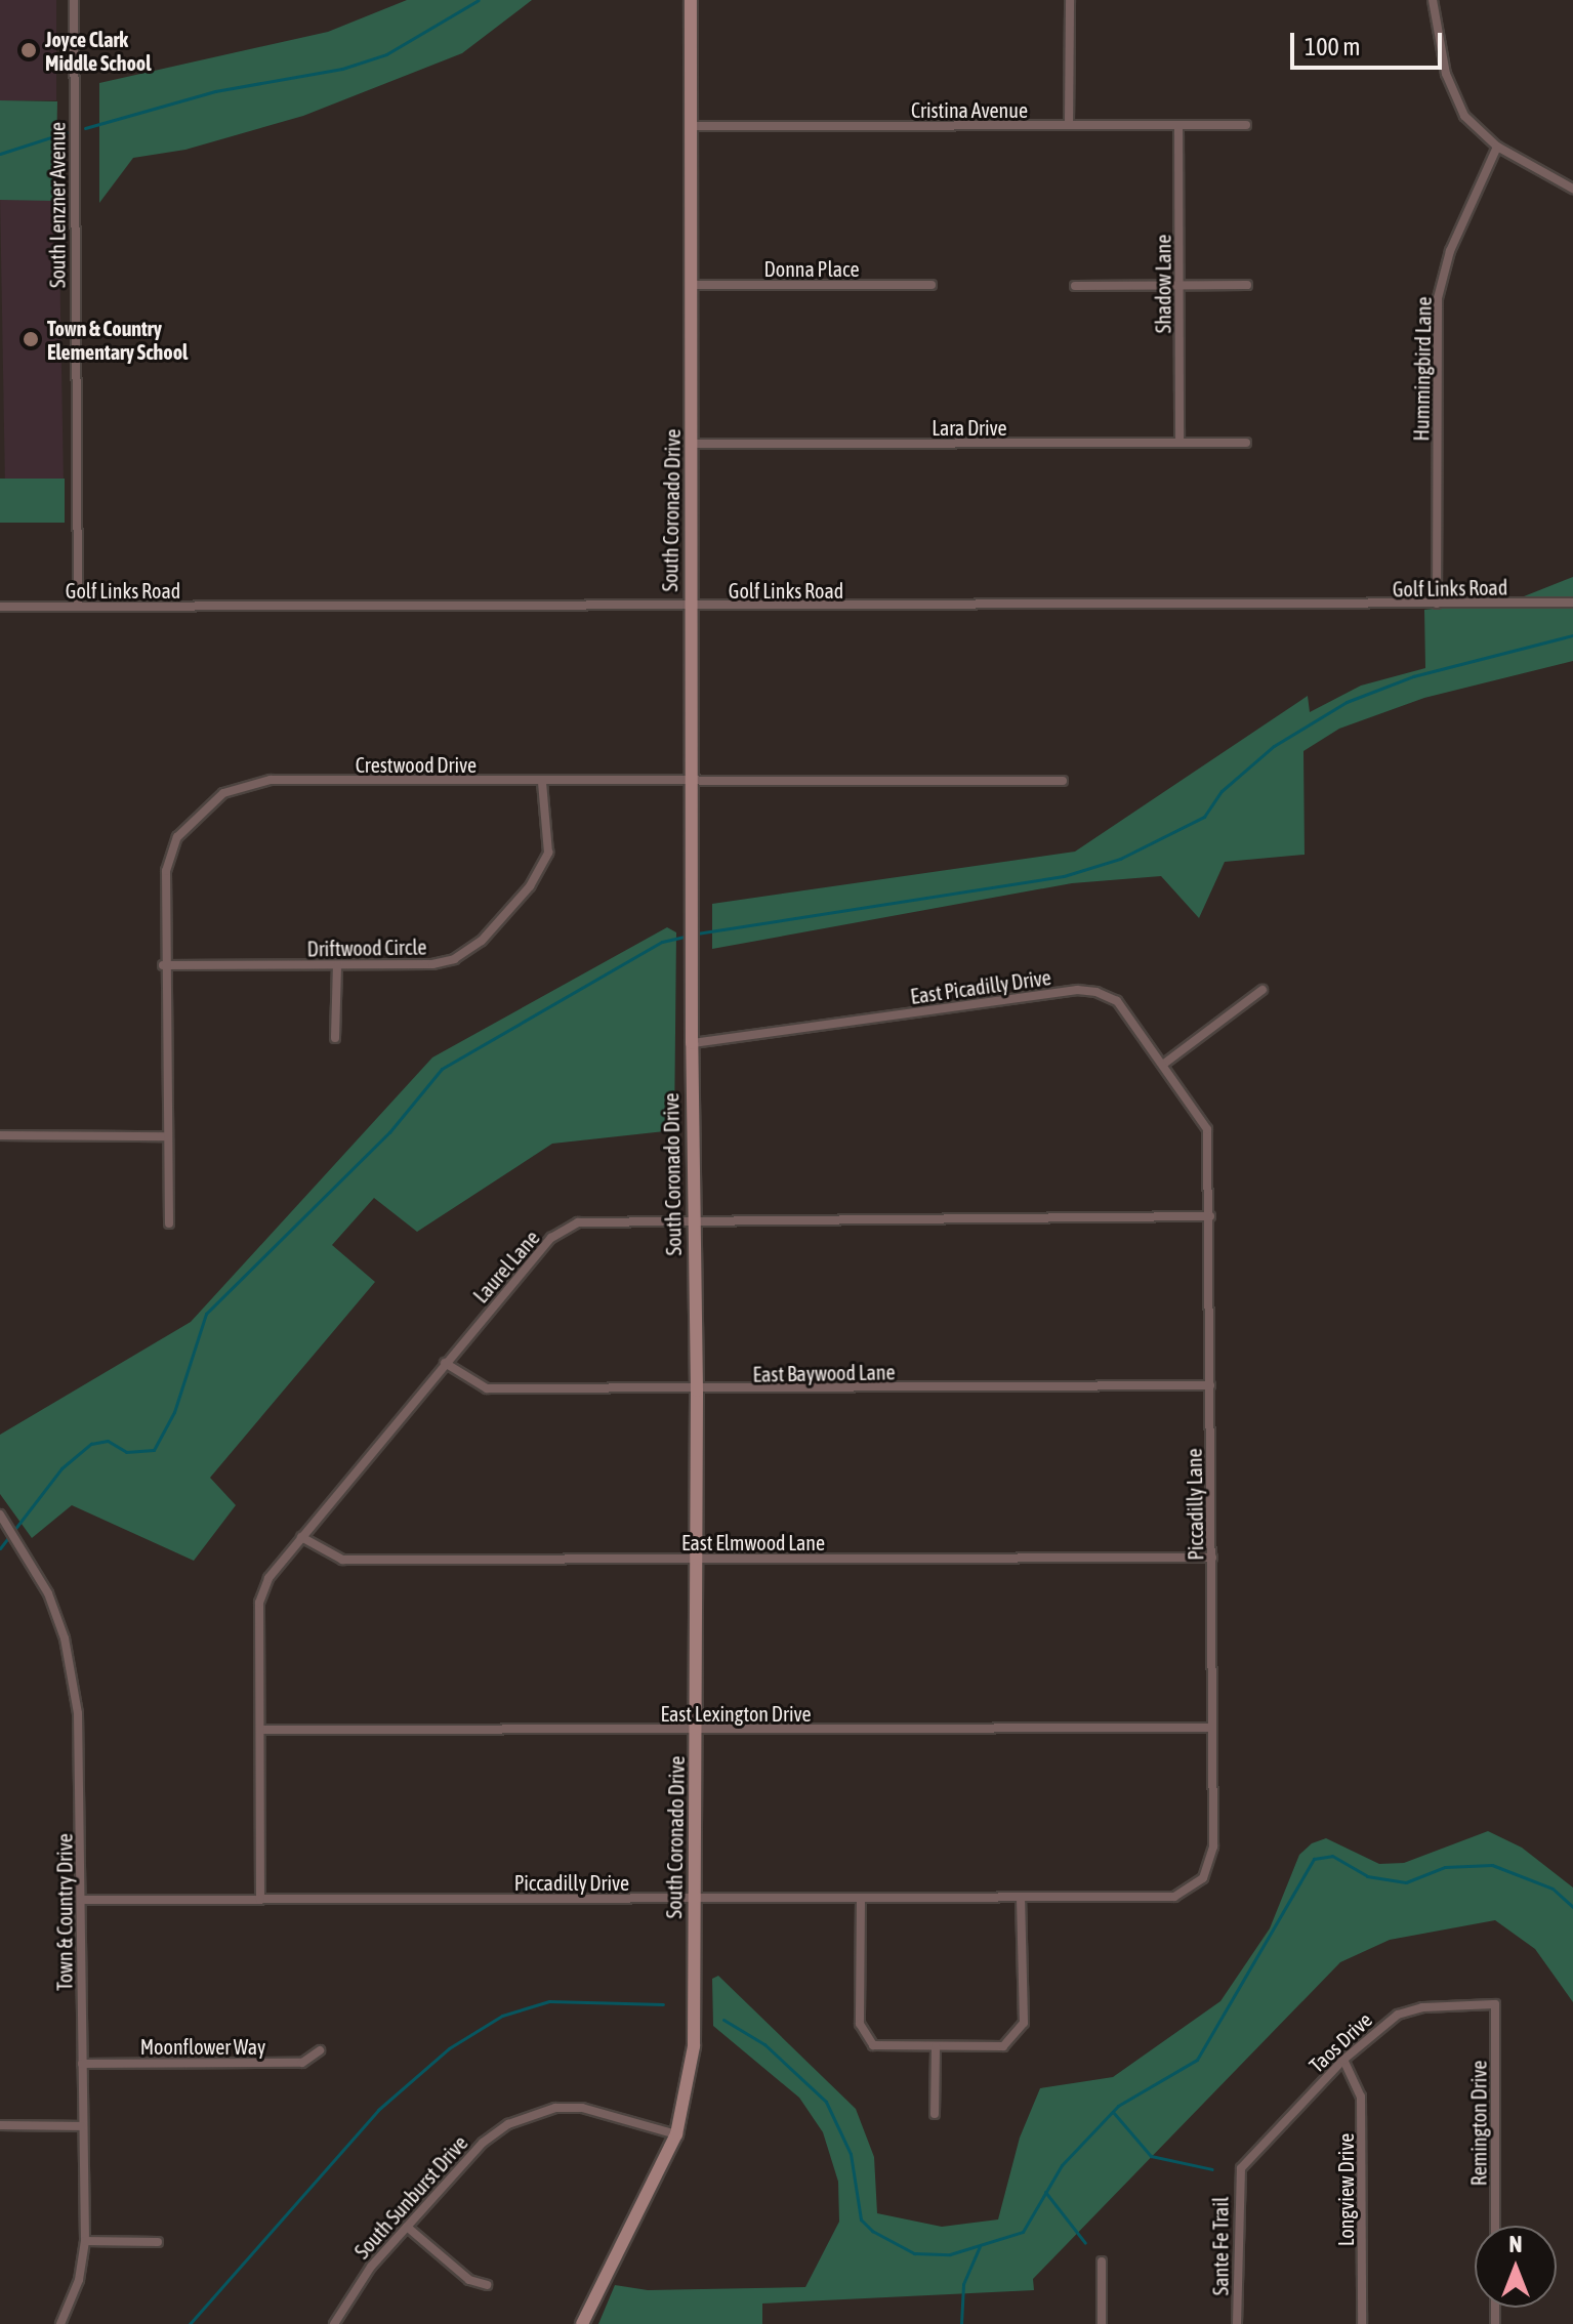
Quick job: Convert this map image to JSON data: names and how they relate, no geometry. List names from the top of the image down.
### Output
{
  "streets": {
    "street": [
      "Cristina Avenue",
      "South Lenzner Avenue",
      "Donna Place",
      "Shadow Lane",
      "Hummingbird Lane",
      "Lara Drive",
      "South Coronado Drive",
      "Golf Links Road",
      "Crestwood Drive",
      "Driftwood Circle",
      "East Picadilly Drive",
      "Laurel Lane",
      "East Baywood Lane",
      "Piccadilly Lane",
      "East Elmwood Lane",
      "East Lexington Drive",
      "Piccadilly Drive",
      "Town & Country Drive",
      "Taos Drive",
      "Moonflower Way",
      "Remington Drive",
      "Longview Drive",
      "South Sunburst Drive",
      "Sante Fe Trail"
    ]
  },
  "crossings": [
    ["Cristina Avenue", "Shadow Lane"],
    ["Cristina Avenue", "South Coronado Drive"],
    ["South Lenzner Avenue", "Golf Links Road"],
    ["Donna Place", "South Coronado Drive"],
    ["Shadow Lane", "Lara Drive"],
    ["Hummingbird Lane", "Golf Links Road"],
    ["Lara Drive", "South Coronado Drive"],
    ["South Coronado Drive", "Golf Links Road"],
    ["South Coronado Drive", "Crestwood Drive"],
    ["South Coronado Drive", "East Picadilly Drive"],
    ["South Coronado Drive", "Laurel Lane"],
    ["South Coronado Drive", "East Baywood Lane"],
    ["South Coronado Drive", "East Elmwood Lane"],
    ["South Coronado Drive", "East Lexington Drive"],
    ["South Coronado Drive", "Piccadilly Drive"],
    ["South Coronado Drive", "South Sunburst Drive"],
    ["Crestwood Drive", "Driftwood Circle"],
    ["East Picadilly Drive", "Piccadilly Lane"],
    ["Laurel Lane", "East Baywood Lane"],
    ["Laurel Lane", "Piccadilly Lane"],
    ["Laurel Lane", "East Elmwood Lane"],
    ["Laurel Lane", "East Lexington Drive"],
    ["Laurel Lane", "Piccadilly Drive"],
    ["East Baywood Lane", "Piccadilly Lane"],
    ["Piccadilly Lane", "East Elmwood Lane"],
    ["Piccadilly Lane", "East Lexington Drive"],
    ["Piccadilly Lane", "Piccadilly Drive"],
    ["Piccadilly Drive", "Town & Country Drive"],
    ["Town & Country Drive", "Moonflower Way"],
    ["Taos Drive", "Remington Drive"],
    ["Taos Drive", "Longview Drive"],
    ["Taos Drive", "Sante Fe Trail"]
  ],
  "places": ["Joyce Clark Middle School", "Town & Country Elementary School"],
  "scale_bar": "100 m",
  "north": "top"
}
